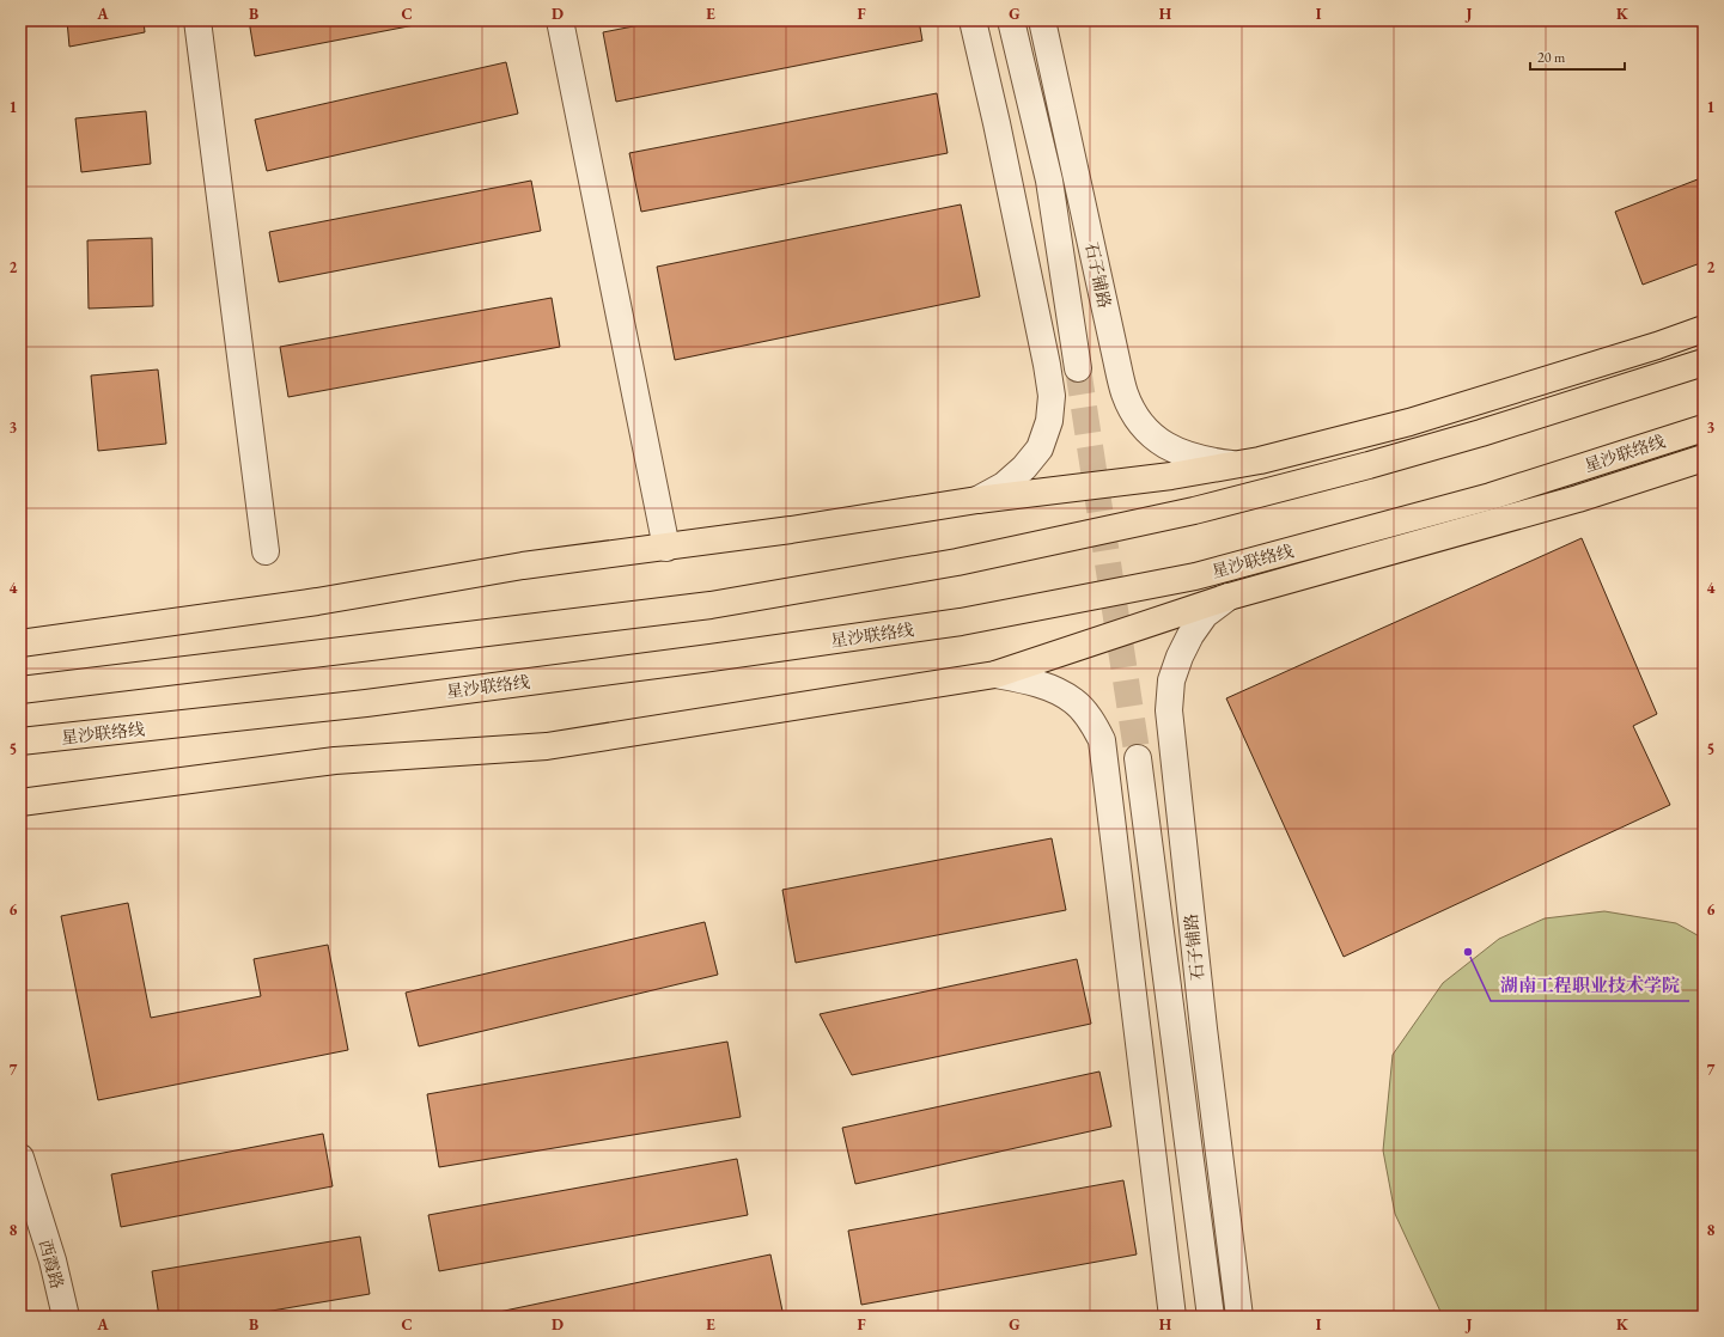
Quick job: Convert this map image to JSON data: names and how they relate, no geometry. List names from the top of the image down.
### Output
{
  "streets": {
    "main road": ["星沙联络线"],
    "street": ["石子铺路", "西霞路"]
  },
  "places": ["湖南工程职业技术学院"],
  "scale_bar": "20 m",
  "grid": {
    "columns": [
      "A",
      "B",
      "C",
      "D",
      "E",
      "F",
      "G",
      "H",
      "I",
      "J",
      "K"
    ],
    "rows": [
      "1",
      "2",
      "3",
      "4",
      "5",
      "6",
      "7",
      "8"
    ]
  }
}
